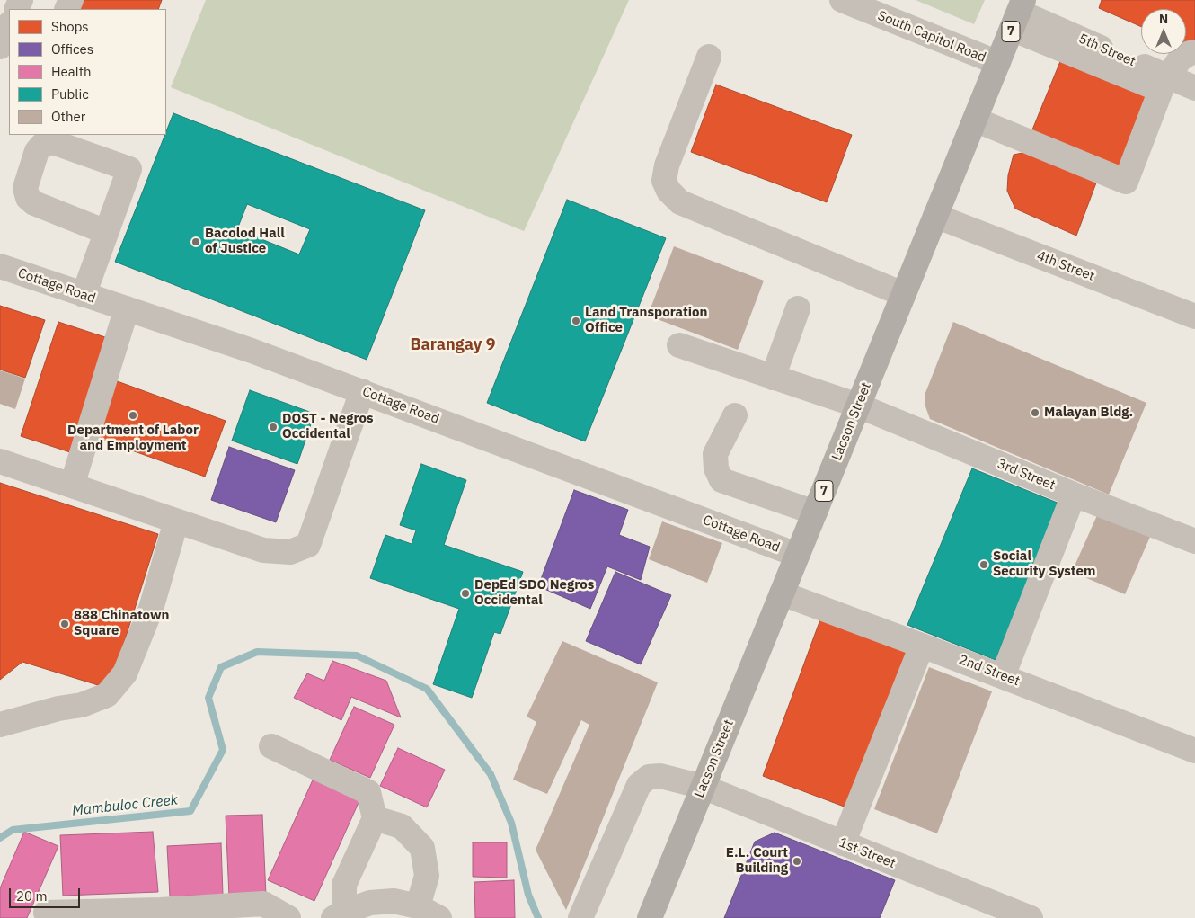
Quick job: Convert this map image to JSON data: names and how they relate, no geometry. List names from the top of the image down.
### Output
{
  "streets": {
    "main road": ["7", "Lacson Street"],
    "street": [
      "South Capitol Road",
      "5th Street",
      "4th Street",
      "Cottage Road",
      "3rd Street",
      "2nd Street",
      "1st Street"
    ]
  },
  "crossings": [
    ["South Capitol Road", "Lacson Street"],
    ["5th Street", "Lacson Street"],
    ["4th Street", "Lacson Street"],
    ["Cottage Road", "Lacson Street"],
    ["Lacson Street", "3rd Street"],
    ["Lacson Street", "2nd Street"],
    ["Lacson Street", "1st Street"]
  ],
  "districts": ["Barangay 9"],
  "water": ["Mambuloc Creek"],
  "places": [
    "Bacolod Hall of Justice",
    "Land Transporation Office",
    "Malayan Bldg.",
    "Department of Labor and Employment",
    "DOST - Negros Occidental",
    "Social Security System",
    "DepEd SDO Negros Occidental",
    "888 Chinatown Square",
    "E.L. Court Building"
  ],
  "legend": [
    "Shops",
    "Offices",
    "Health",
    "Public",
    "Other"
  ],
  "scale_bar": "20 m",
  "north": "top"
}
